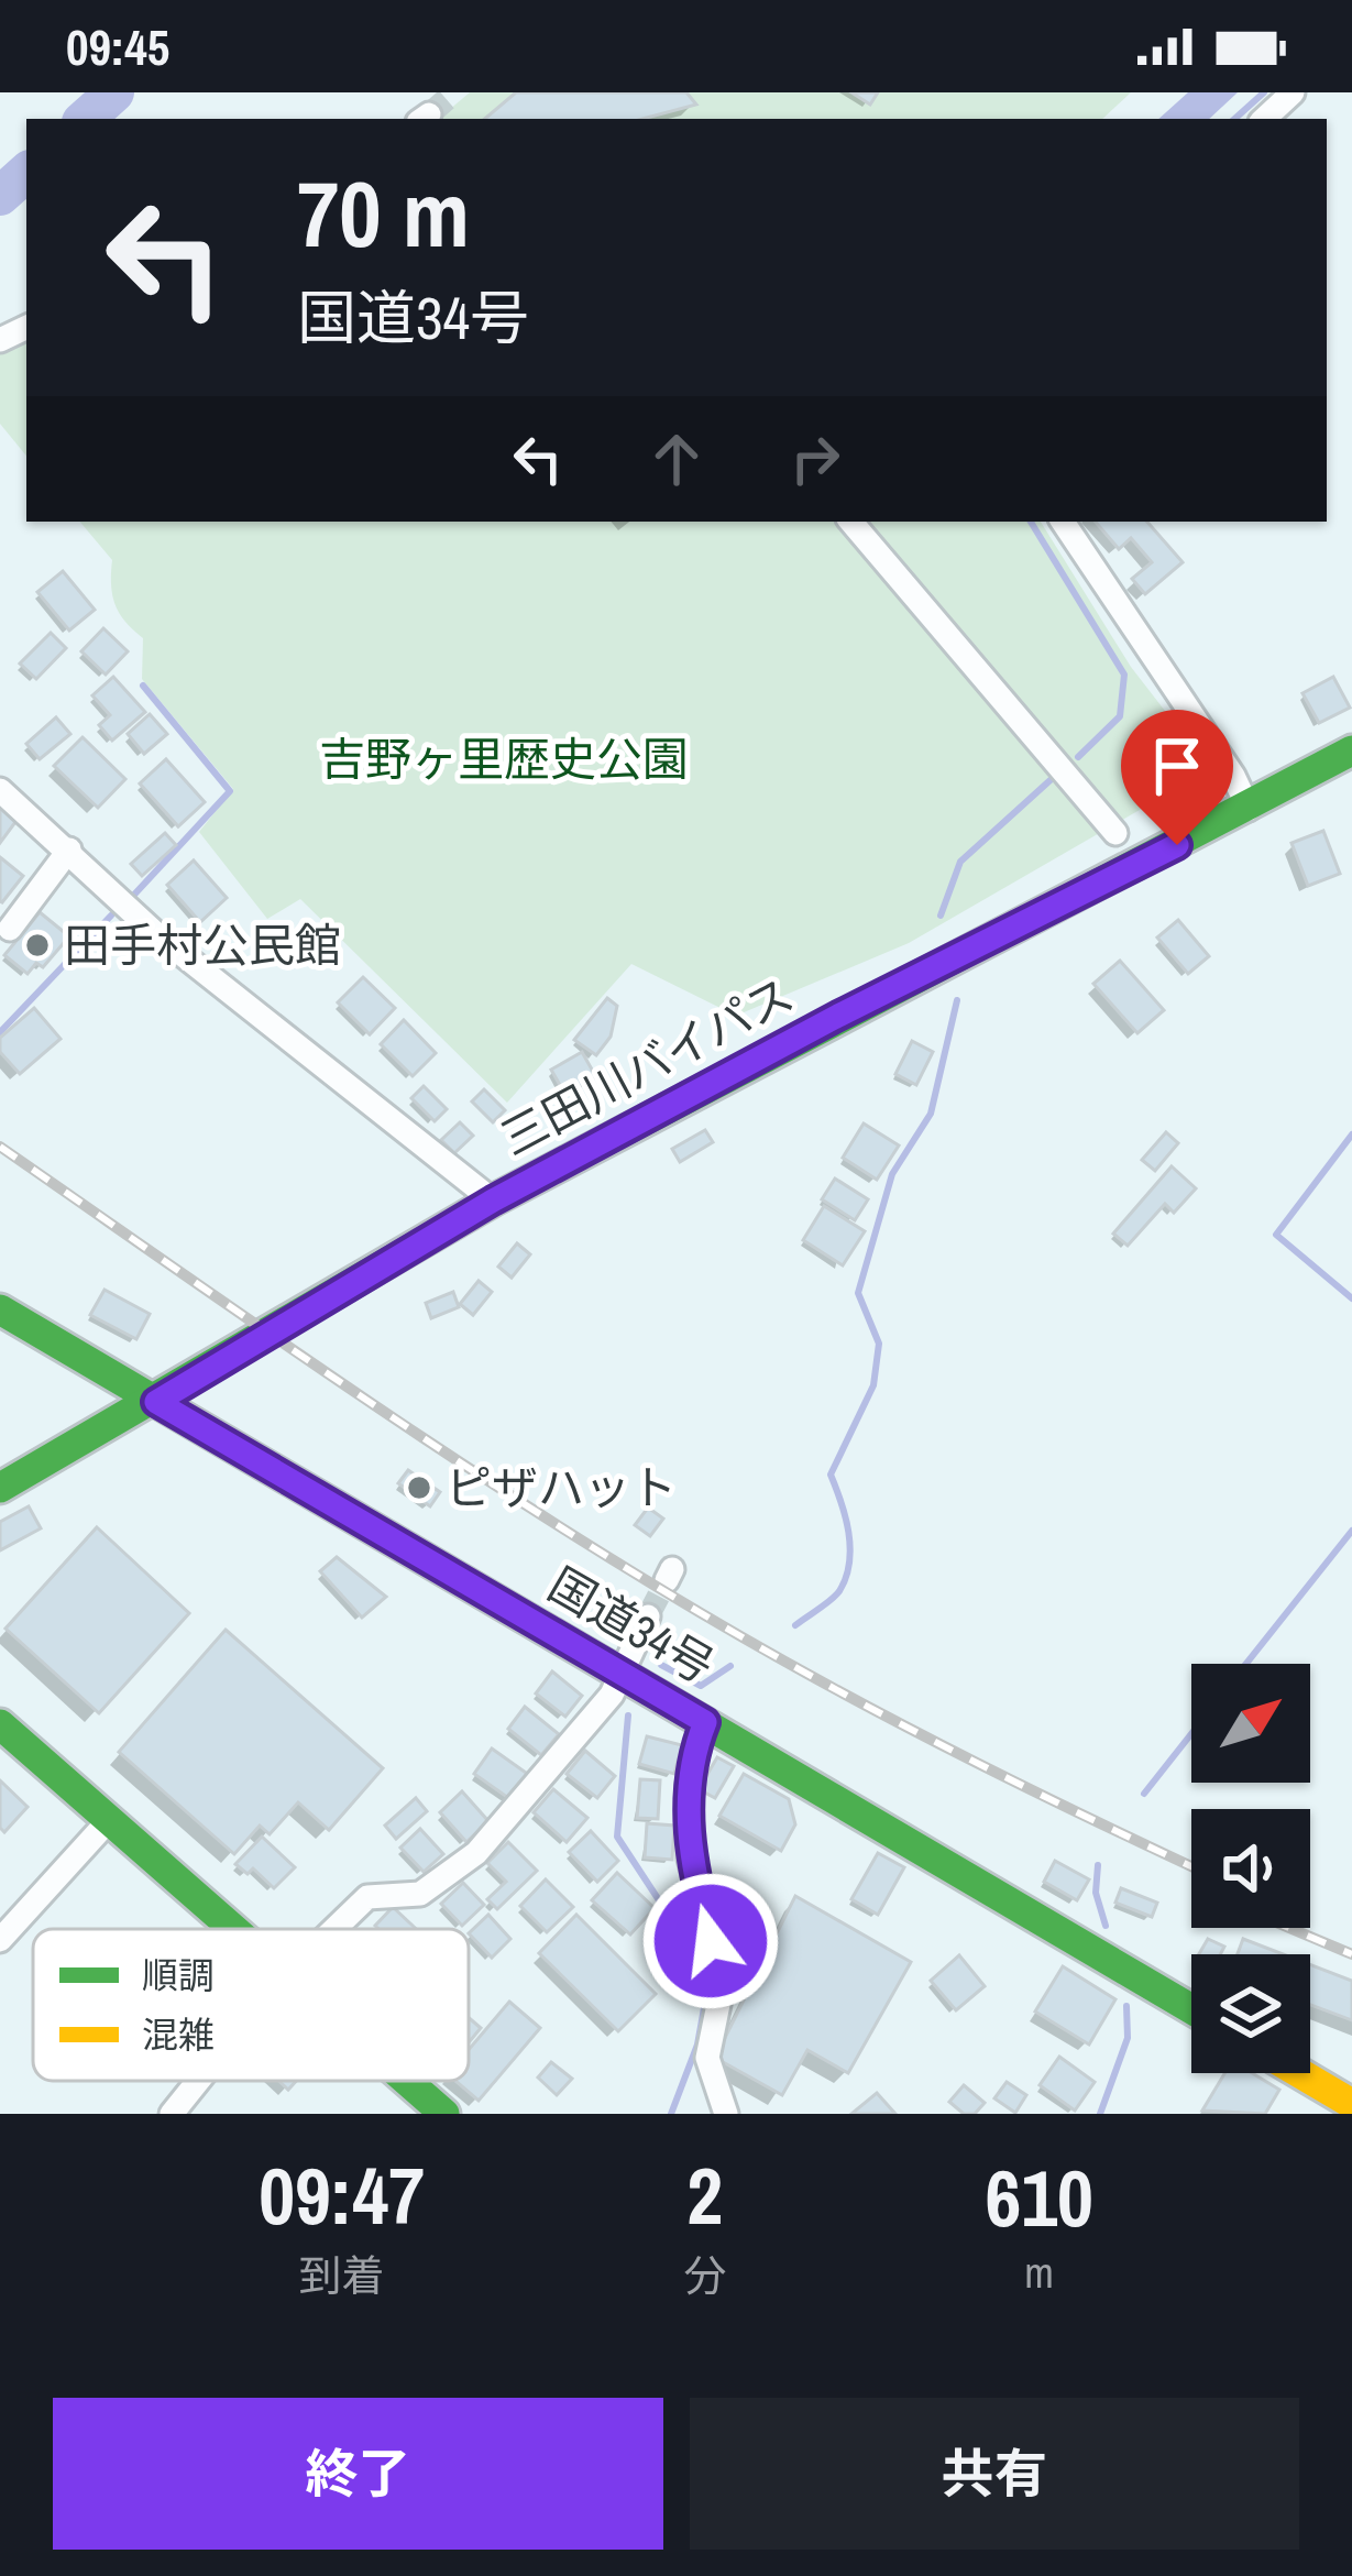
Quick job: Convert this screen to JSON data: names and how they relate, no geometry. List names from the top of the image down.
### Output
{
  "streets": {
    "main road": ["三田川バイパス", "国道34号"]
  },
  "crossings": [
    ["三田川バイパス", "国道34号"]
  ],
  "parks": ["吉野ヶ里歴史公園"],
  "places": ["田手村公民館", "ピザハット"],
  "legend": ["順調", "混雑"],
  "north": "top right",
  "page": {
    "status": "09:45",
    "turn": ["70 m", "国道34号"],
    "eta": [
      "09:47",
      "到着",
      "2",
      "分",
      "610",
      "m"
    ],
    "buttons": ["終了", "共有"]
  }
}
